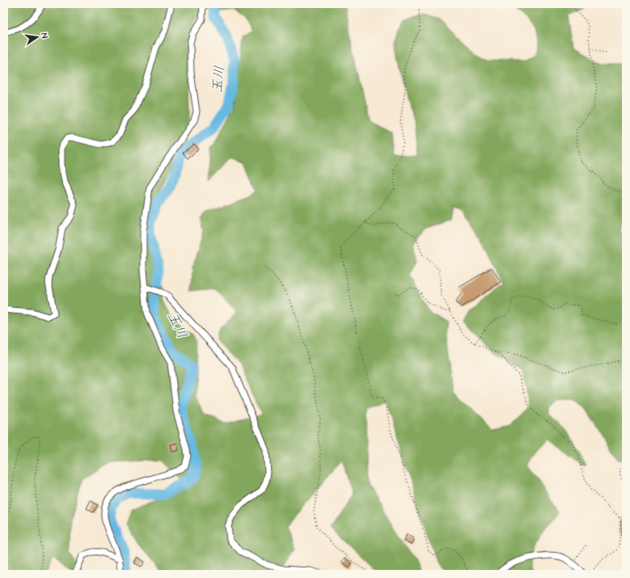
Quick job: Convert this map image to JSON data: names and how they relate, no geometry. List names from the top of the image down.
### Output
{
  "water": ["玉川"],
  "north": "right"
}
